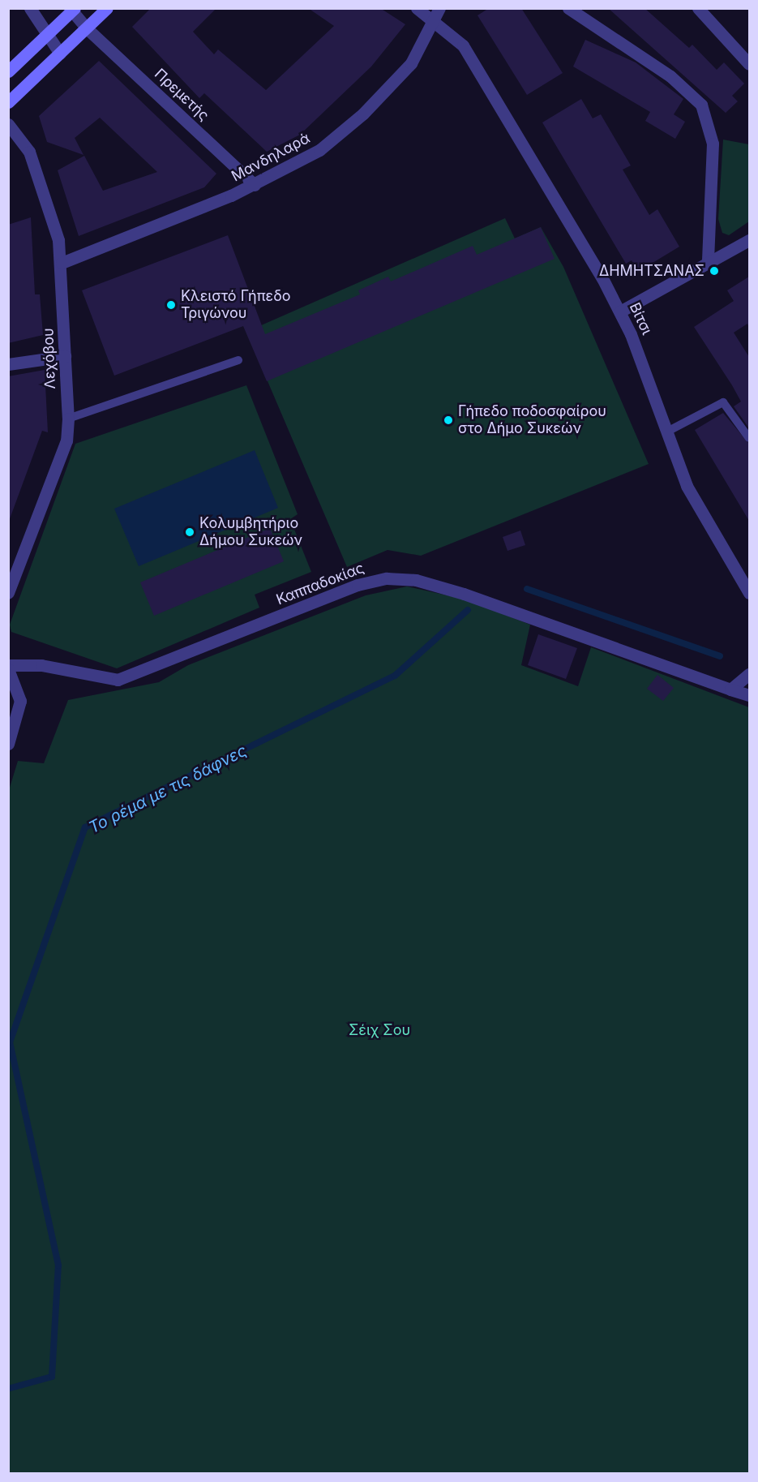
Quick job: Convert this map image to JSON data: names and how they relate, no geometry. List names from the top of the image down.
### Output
{
  "streets": {
    "street": [
      "Πρεμετής",
      "Μανδηλαρά",
      "Βίτσι",
      "Λεχόβου",
      "Καππαδοκίας"
    ]
  },
  "crossings": [
    ["Πρεμετής", "Μανδηλαρά"],
    ["Μανδηλαρά", "Βίτσι"],
    ["Μανδηλαρά", "Λεχόβου"]
  ],
  "water": ["Το ρέμα με τις δάφνες"],
  "parks": ["Σέιχ Σου"],
  "places": [
    "ΔΗΜΗΤΣΑΝΑΣ",
    "Κλειστό Γήπεδο Τριγώνου",
    "Γήπεδο ποδοσφαίρου στο Δήμο Συκεών",
    "Κολυμβητήριο Δήμου Συκεών"
  ]
}
